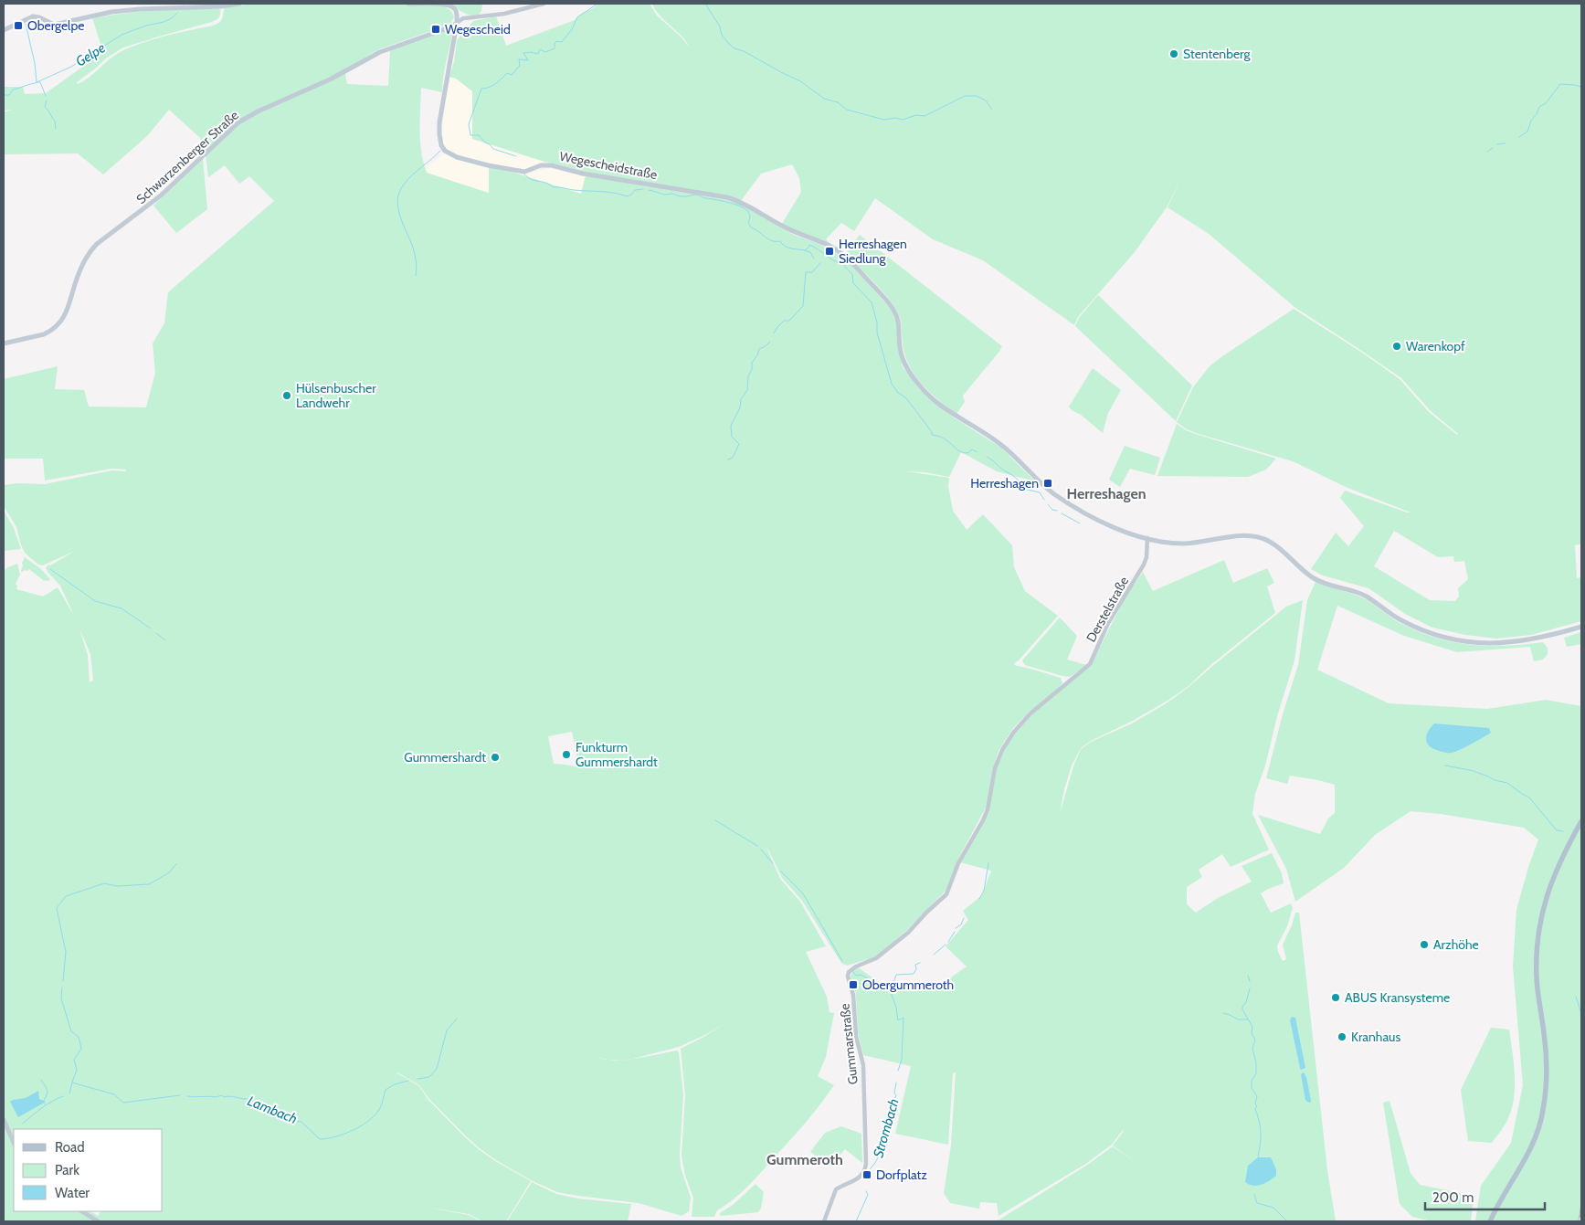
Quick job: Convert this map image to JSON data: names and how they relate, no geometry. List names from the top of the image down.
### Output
{
  "streets": {
    "main road": ["Schwarzenberger Straße", "Wegescheidstraße"],
    "street": ["Derstelstraße", "Gummarstraße"]
  },
  "crossings": [
    ["Schwarzenberger Straße", "Wegescheidstraße"],
    ["Wegescheidstraße", "Derstelstraße"],
    ["Derstelstraße", "Gummarstraße"]
  ],
  "districts": ["Herreshagen", "Gummeroth"],
  "water": ["Gelpe", "Lambach", "Strombach"],
  "places": {
    "transit": [
      "Obergelpe",
      "Wegescheid",
      "Herreshagen Siedlung",
      "Herreshagen",
      "Obergummeroth",
      "Dorfplatz"
    ],
    "other": [
      "Stentenberg",
      "Warenkopf",
      "Hülsenbuscher Landwehr",
      "Funkturm Gummershardt",
      "Gummershardt",
      "Arzhöhe",
      "ABUS Kransysteme",
      "Kranhaus"
    ]
  },
  "legend": ["Road", "Park", "Water"],
  "scale_bar": "200 m"
}
